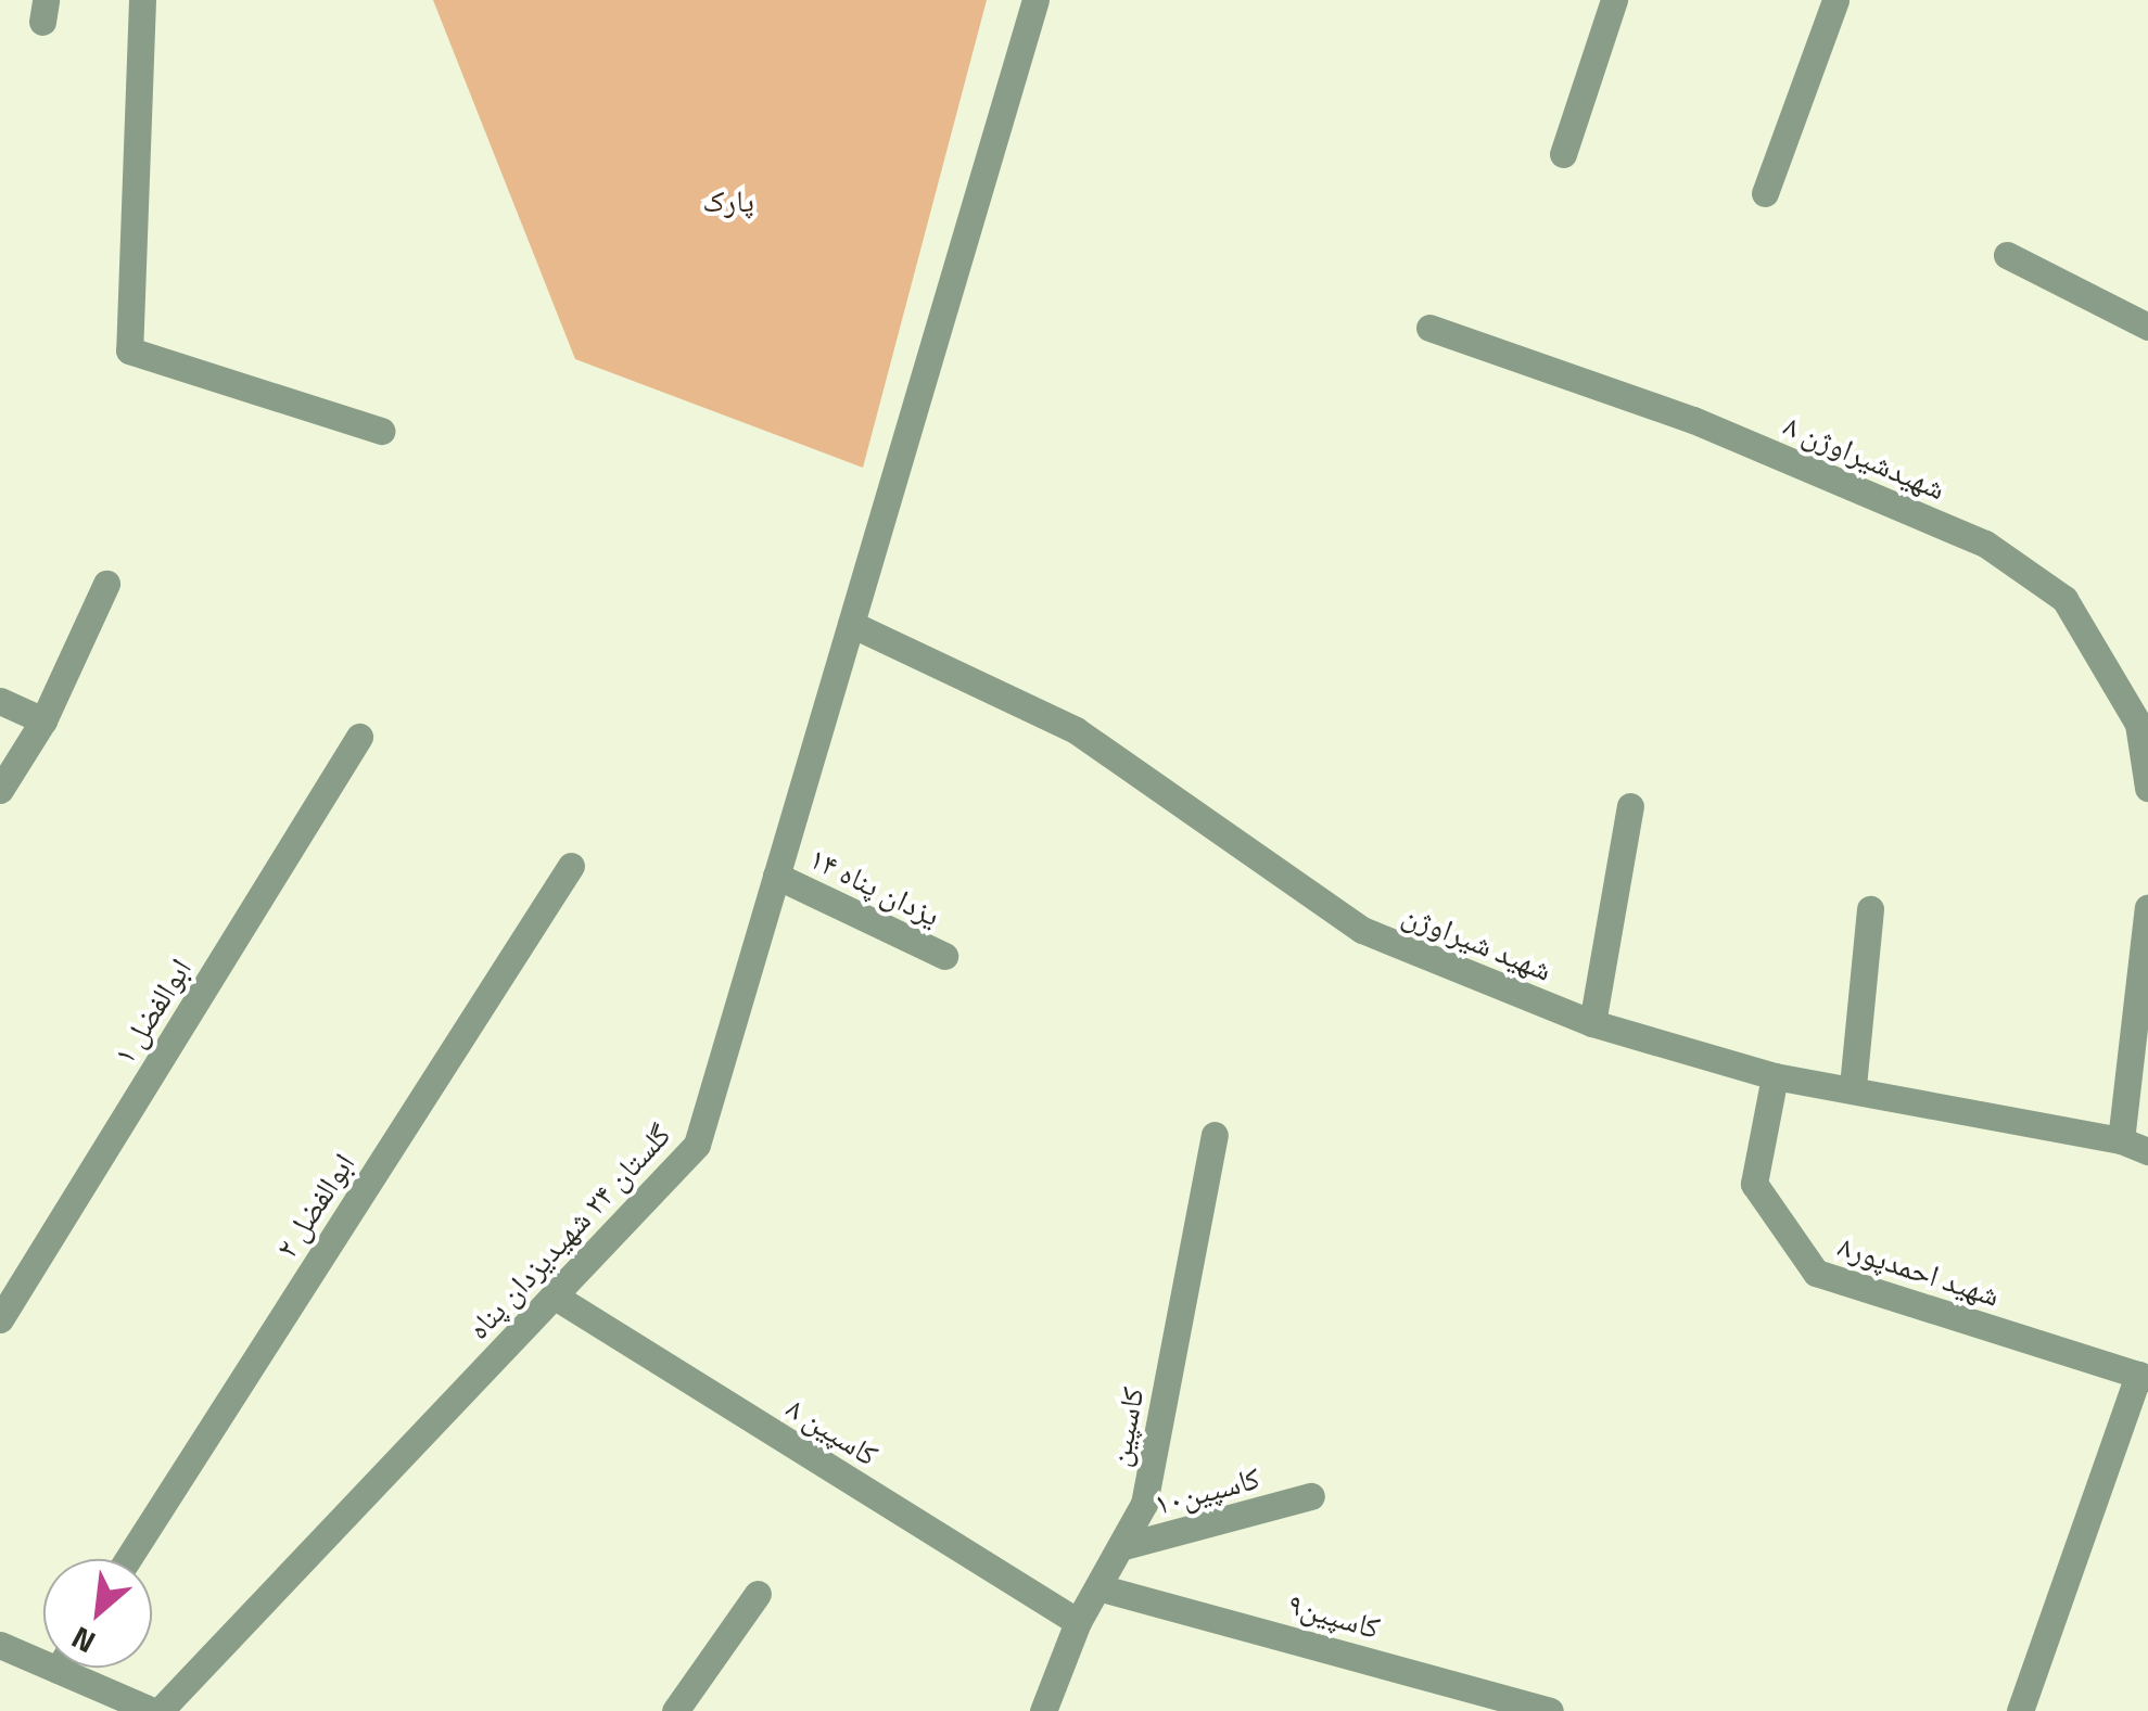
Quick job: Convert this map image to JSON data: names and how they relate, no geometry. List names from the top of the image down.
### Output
{
  "streets": {
    "street": [
      "شهیدشیراوژن ۸",
      "یزدان پناه ۱۴",
      "شهید شیراوژن",
      "ابوالفضل ۱",
      "ابوالفضل ۲",
      "گلستان ۲۴ شهیدیزدان پناه",
      "شهید احمدپور۸",
      "کاسپین",
      "کاسپین ۸",
      "کاسپین۱۰",
      "کاسپین۹"
    ]
  },
  "crossings": [
    ["یزدان پناه ۱۴", "گلستان ۲۴ شهیدیزدان پناه"],
    ["شهید شیراوژن", "گلستان ۲۴ شهیدیزدان پناه"],
    ["شهید شیراوژن", "شهید احمدپور۸"],
    ["گلستان ۲۴ شهیدیزدان پناه", "کاسپین ۸"],
    ["کاسپین", "کاسپین ۸"],
    ["کاسپین", "کاسپین۱۰"],
    ["کاسپین", "کاسپین۹"]
  ],
  "parks": ["پارک"],
  "north": "bottom left"
}
